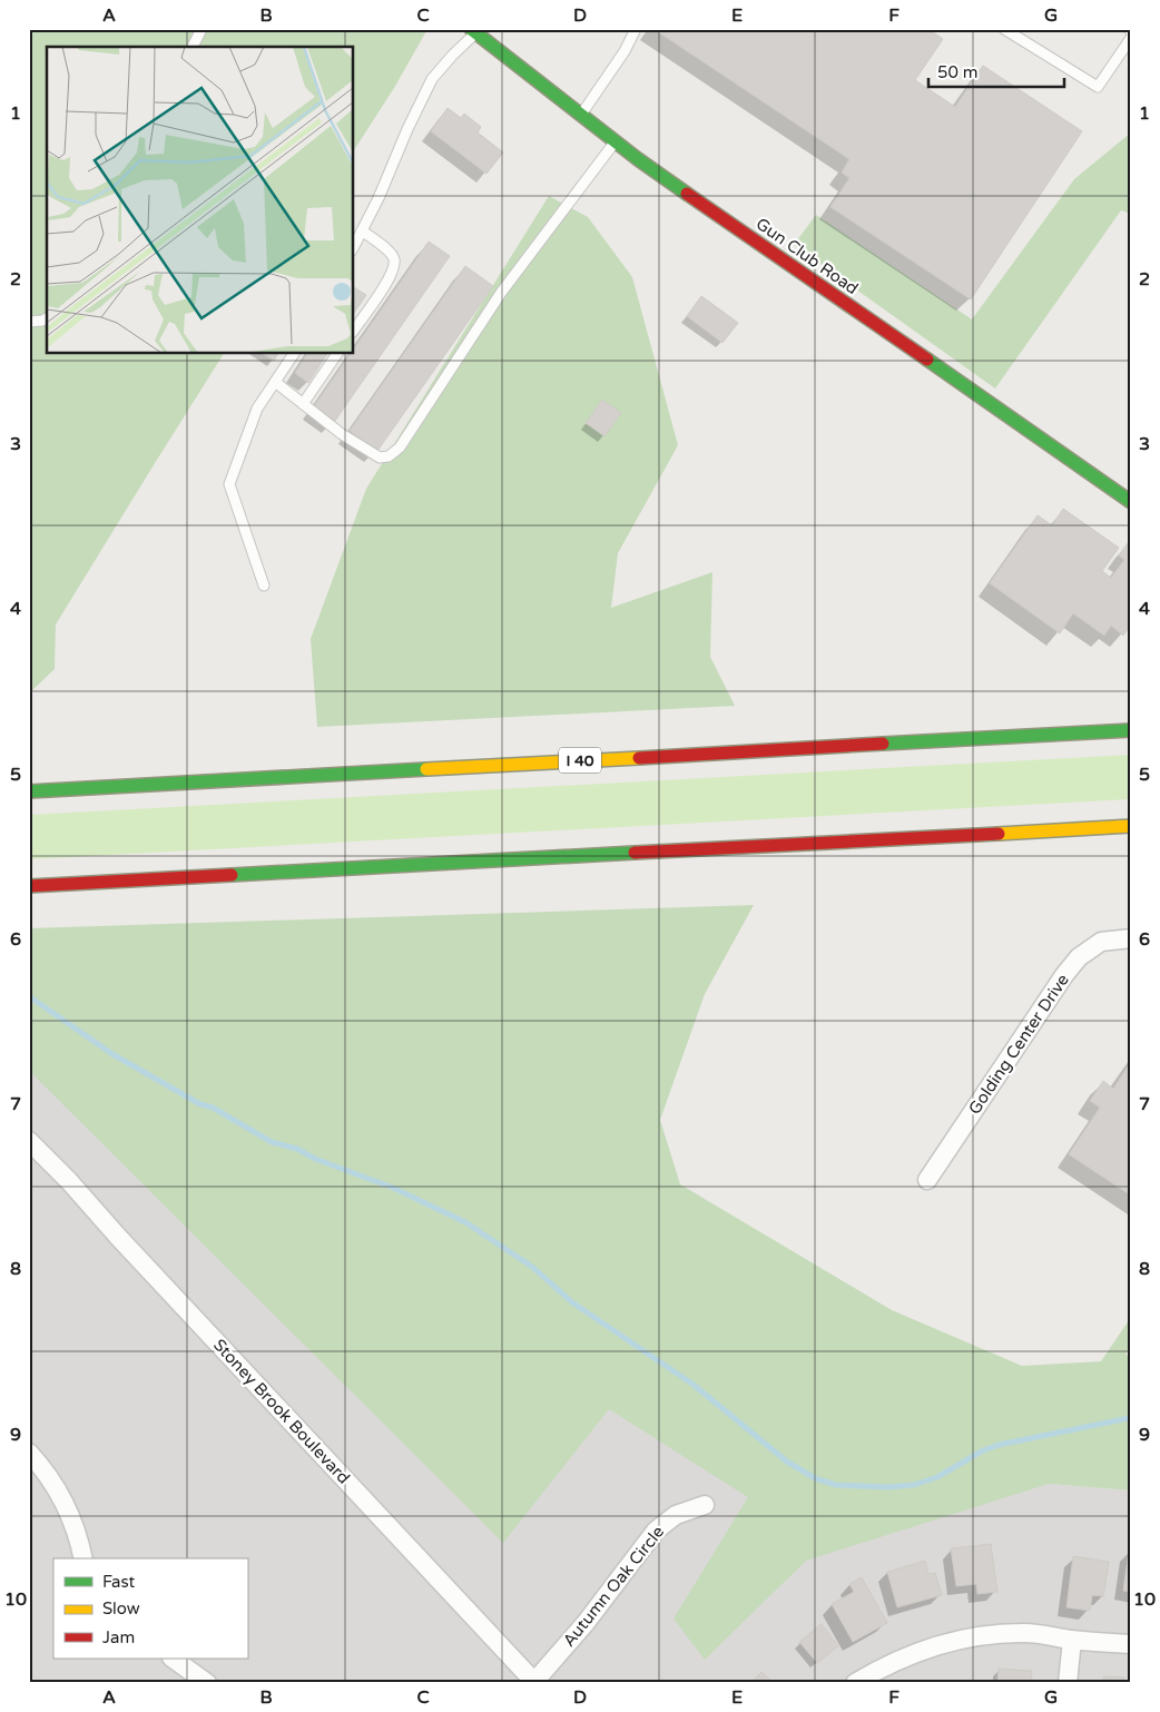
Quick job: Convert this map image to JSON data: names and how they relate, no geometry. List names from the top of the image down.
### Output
{
  "streets": {
    "main road": ["Gun Club Road", "I 40"],
    "street": ["Golding Center Drive", "Stoney Brook Boulevard", "Autumn Oak Circle"]
  },
  "crossings": [
    ["Stoney Brook Boulevard", "Autumn Oak Circle"]
  ],
  "legend": ["Fast", "Slow", "Jam"],
  "scale_bar": "50 m",
  "grid": {
    "columns": [
      "A",
      "B",
      "C",
      "D",
      "E",
      "F",
      "G"
    ],
    "rows": [
      "1",
      "2",
      "3",
      "4",
      "5",
      "6",
      "7",
      "8",
      "9",
      "10"
    ]
  }
}
